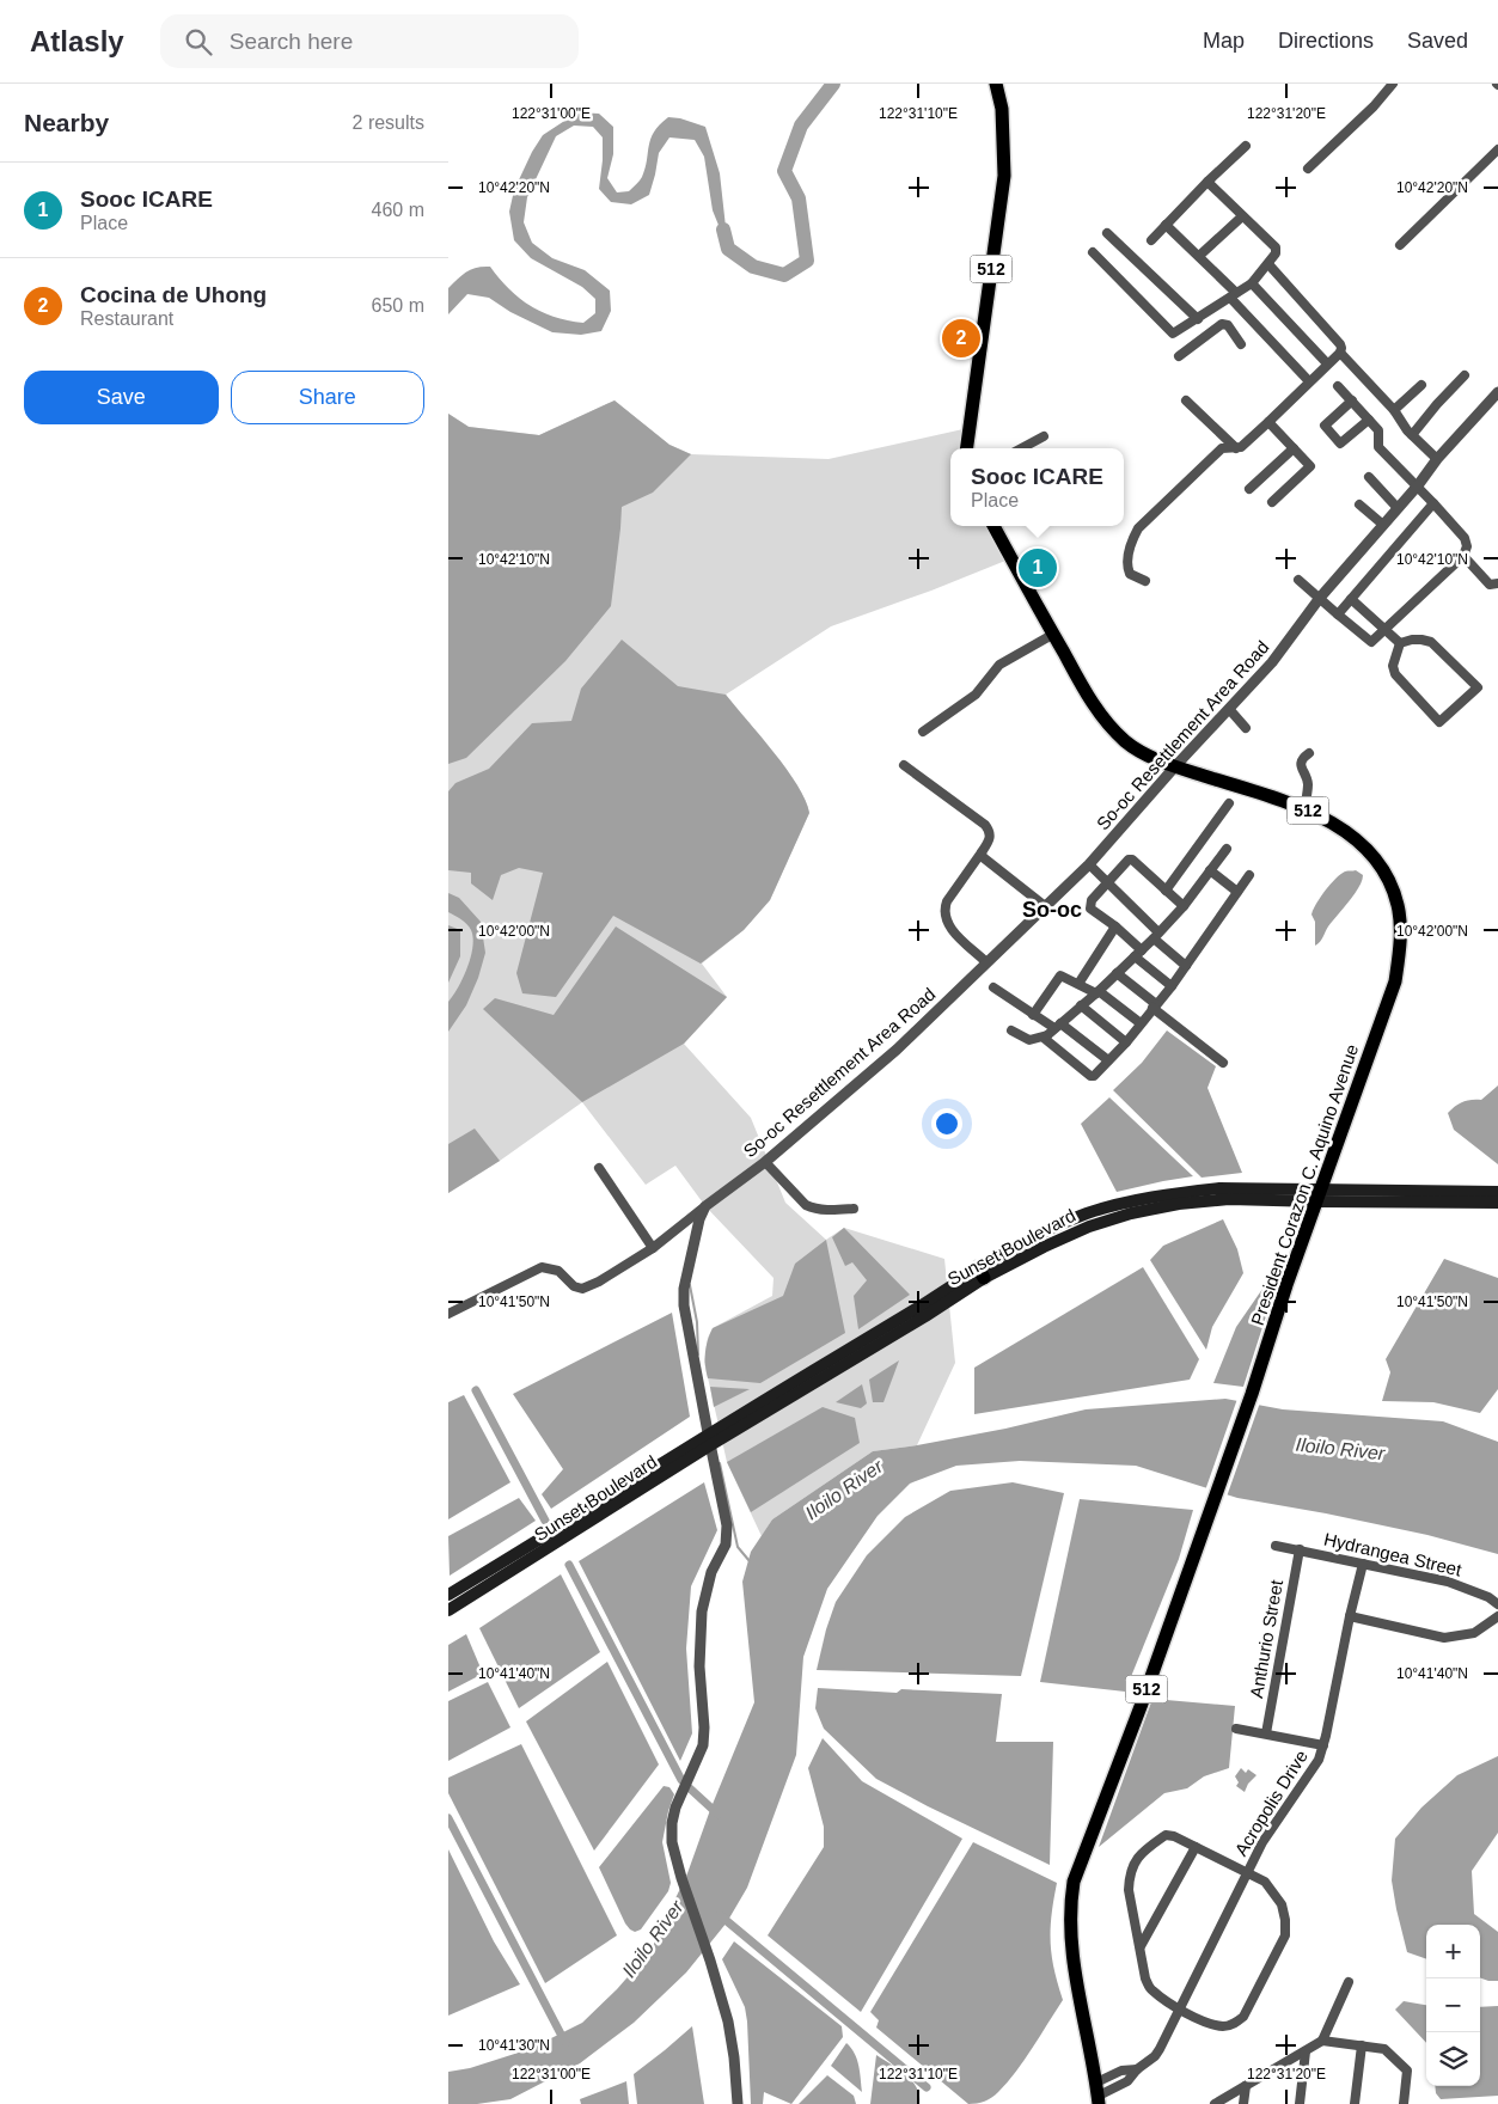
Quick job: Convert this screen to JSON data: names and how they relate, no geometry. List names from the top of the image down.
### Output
{
  "streets": {
    "main road": ["512", "President Corazon C. Aquino Avenue", "Sunset Boulevard"],
    "street": [
      "So-oc Resettlement Area Road",
      "Hydrangea Street",
      "Anthurio Street",
      "Acropolis Drive"
    ]
  },
  "crossings": [
    ["So-oc Resettlement Area Road", "President Corazon C. Aquino Avenue"],
    ["President Corazon C. Aquino Avenue", "Sunset Boulevard"],
    ["President Corazon C. Aquino Avenue", "Acropolis Drive"],
    ["Hydrangea Street", "Anthurio Street"],
    ["Hydrangea Street", "Acropolis Drive"]
  ],
  "districts": ["So-oc"],
  "water": ["Iloilo River"],
  "page": {
    "header": "Atlasly",
    "search": "Search here",
    "nav": ["Map", "Directions", "Saved"],
    "heading": ["Nearby", "2 results"],
    "list": [
      {
        "mark": "1",
        "name": "Sooc ICARE",
        "note": "Place",
        "value": "460 m"
      },
      {
        "mark": "2",
        "name": "Cocina de Uhong",
        "note": "Restaurant",
        "value": "650 m"
      }
    ],
    "pins": ["2", "1"],
    "buttons": ["Save", "Share"],
    "popup": ["Sooc ICARE", "Place"],
    "map_buttons": ["+", "−"]
  },
  "coordinates": [
    "122°31'00\"E",
    "122°31'10\"E",
    "122°31'20\"E",
    "10°42'20\"N",
    "10°42'10\"N",
    "10°42'00\"N",
    "10°41'50\"N",
    "10°41'40\"N",
    "10°41'30\"N"
  ]
}
